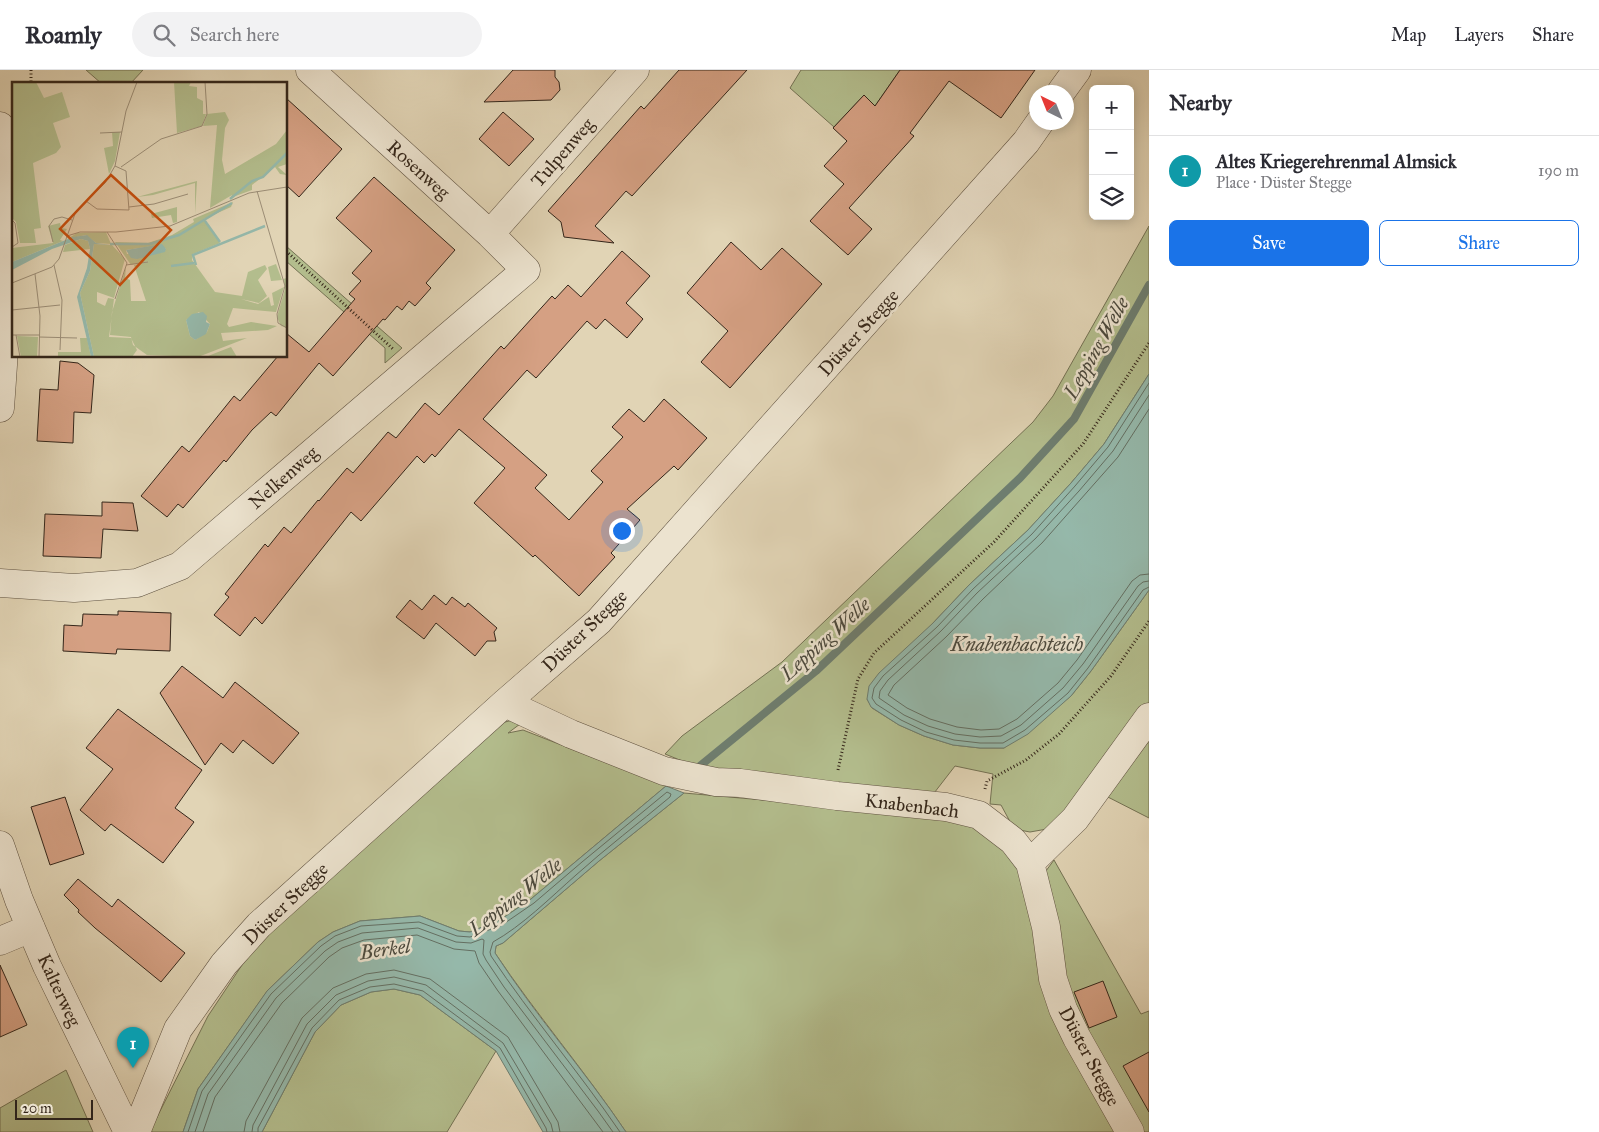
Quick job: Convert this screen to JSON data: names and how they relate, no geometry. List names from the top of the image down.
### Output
{
  "streets": {
    "street": [
      "Tulpenweg",
      "Rosenweg",
      "Düster Stegge",
      "Nelkenweg",
      "Knabenbach",
      "Kalterweg"
    ]
  },
  "crossings": [
    ["Tulpenweg", "Rosenweg"],
    ["Rosenweg", "Nelkenweg"],
    ["Düster Stegge", "Knabenbach"]
  ],
  "water": ["Lepping Welle", "Knabenbachteich", "Berkel"],
  "scale_bar": "20 m",
  "north": "top left",
  "page": {
    "header": "Roamly",
    "search": "Search here",
    "nav": ["Map", "Layers", "Share"],
    "heading": "Nearby",
    "map_buttons": ["+", "−"],
    "list": [
      {
        "mark": "1",
        "name": "Altes Kriegerehrenmal Almsick",
        "note": "Place · Düster Stegge",
        "value": "190 m"
      }
    ],
    "buttons": ["Save", "Share"],
    "pins": "1",
    "scale": "20 m"
  }
}
